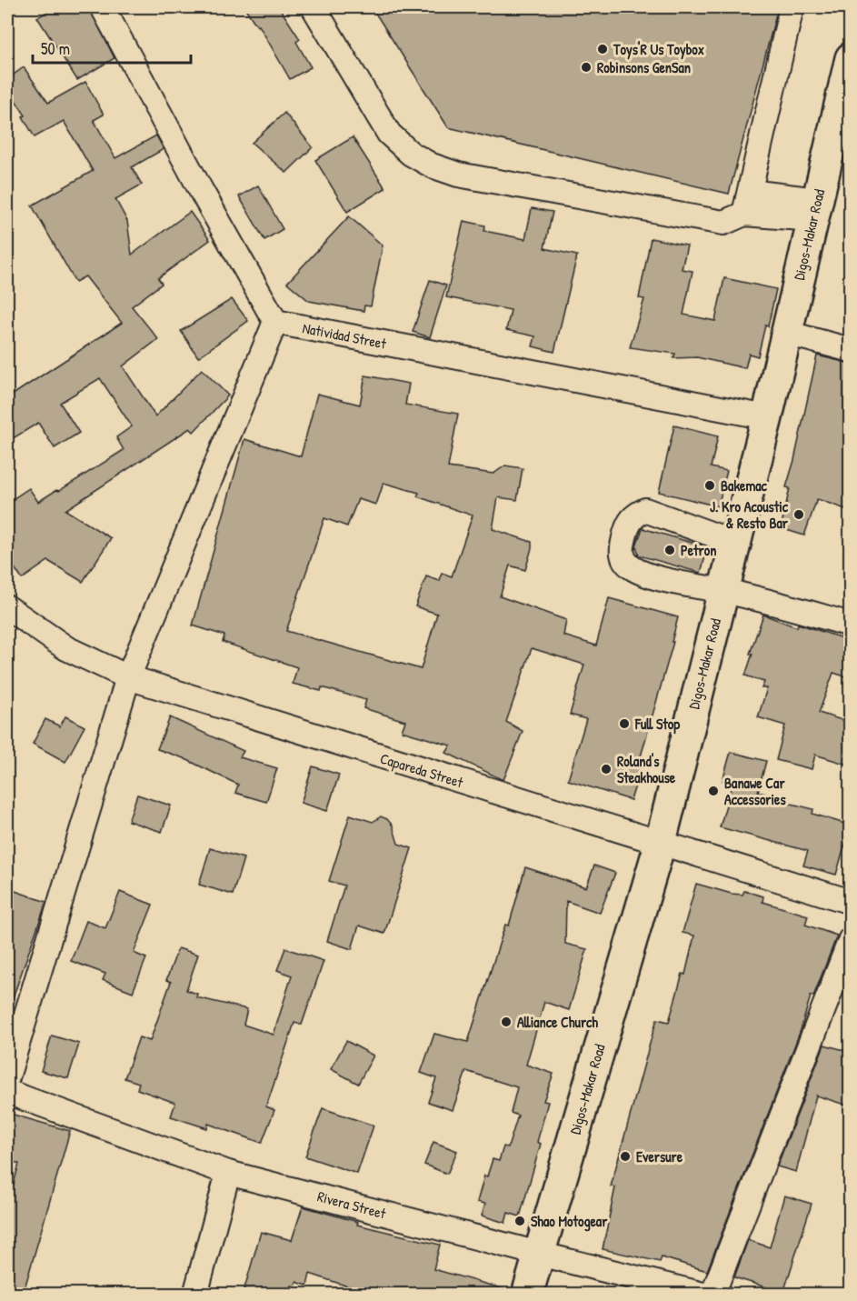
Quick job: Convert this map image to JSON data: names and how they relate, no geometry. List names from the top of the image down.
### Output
{
  "streets": {
    "main road": ["Digos-Makar Road"],
    "street": ["Natividad Street", "Capareda Street", "Rivera Street"]
  },
  "crossings": [
    ["Digos-Makar Road", "Natividad Street"],
    ["Digos-Makar Road", "Capareda Street"],
    ["Digos-Makar Road", "Rivera Street"]
  ],
  "places": [
    "Toys'R Us Toybox",
    "Robinsons GenSan",
    "Bakemac",
    "J. Kro Acoustic & Resto Bar",
    "Petron",
    "Full Stop",
    "Roland's Steakhouse",
    "Banawe Car Accessories",
    "Alliance Church",
    "Eversure",
    "Shao Motogear"
  ],
  "scale_bar": "50 m"
}
